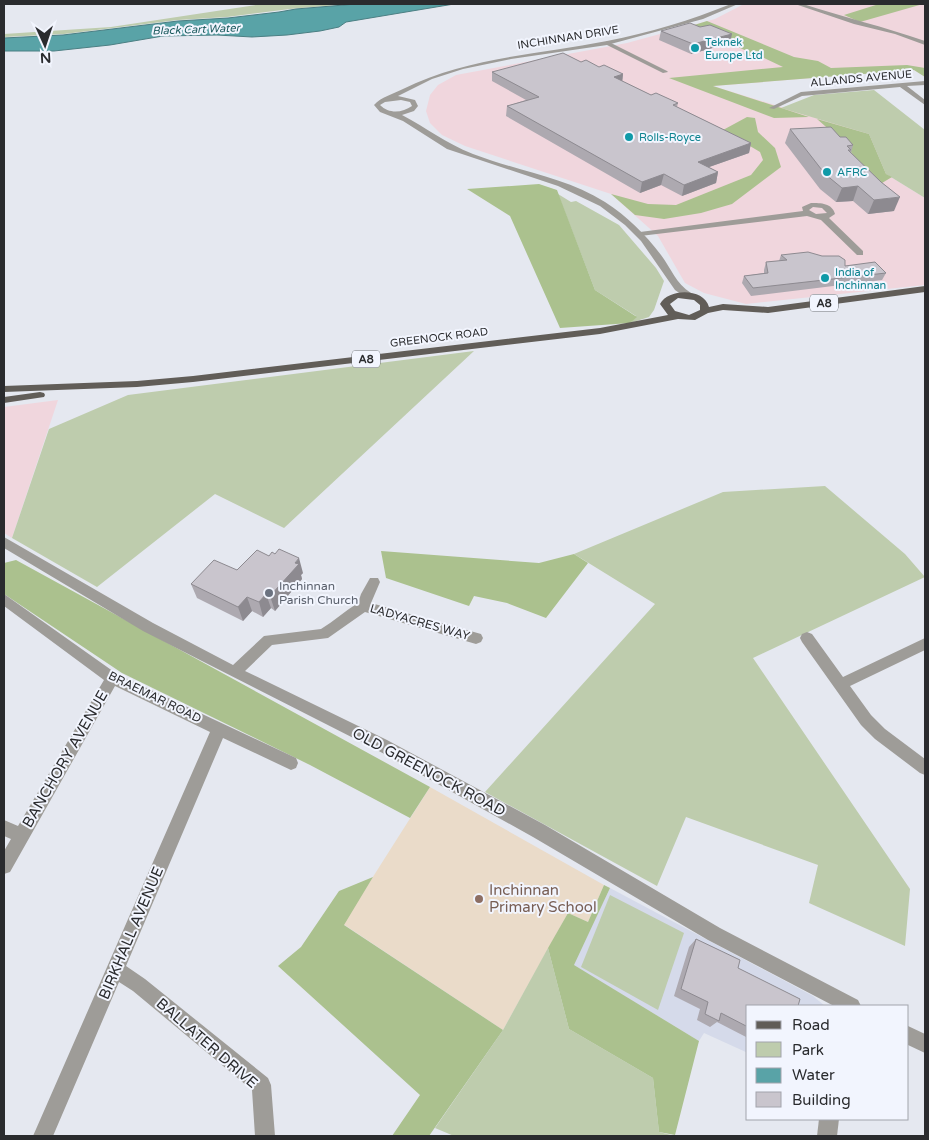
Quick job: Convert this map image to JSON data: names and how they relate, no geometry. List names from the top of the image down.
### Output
{
  "streets": {
    "main road": ["A8", "GREENOCK ROAD"],
    "street": [
      "INCHINNAN DRIVE",
      "ALLANDS AVENUE",
      "LADYACRES WAY",
      "BRAEMAR ROAD",
      "BANCHORY AVENUE",
      "OLD GREENOCK ROAD",
      "BIRKHALL AVENUE",
      "BALLATER DRIVE"
    ]
  },
  "crossings": [
    ["A8", "GREENOCK ROAD"],
    ["BRAEMAR ROAD", "BANCHORY AVENUE"],
    ["BRAEMAR ROAD", "BIRKHALL AVENUE"],
    ["BIRKHALL AVENUE", "BALLATER DRIVE"]
  ],
  "water": ["Black Cart Water"],
  "places": [
    "Teknek Europe Ltd",
    "Rolls-Royce",
    "AFRC",
    "India of Inchinnan",
    "Inchinnan Parish Church",
    "Inchinnan Primary School"
  ],
  "legend": [
    "Road",
    "Park",
    "Water",
    "Building"
  ],
  "north": "bottom"
}
